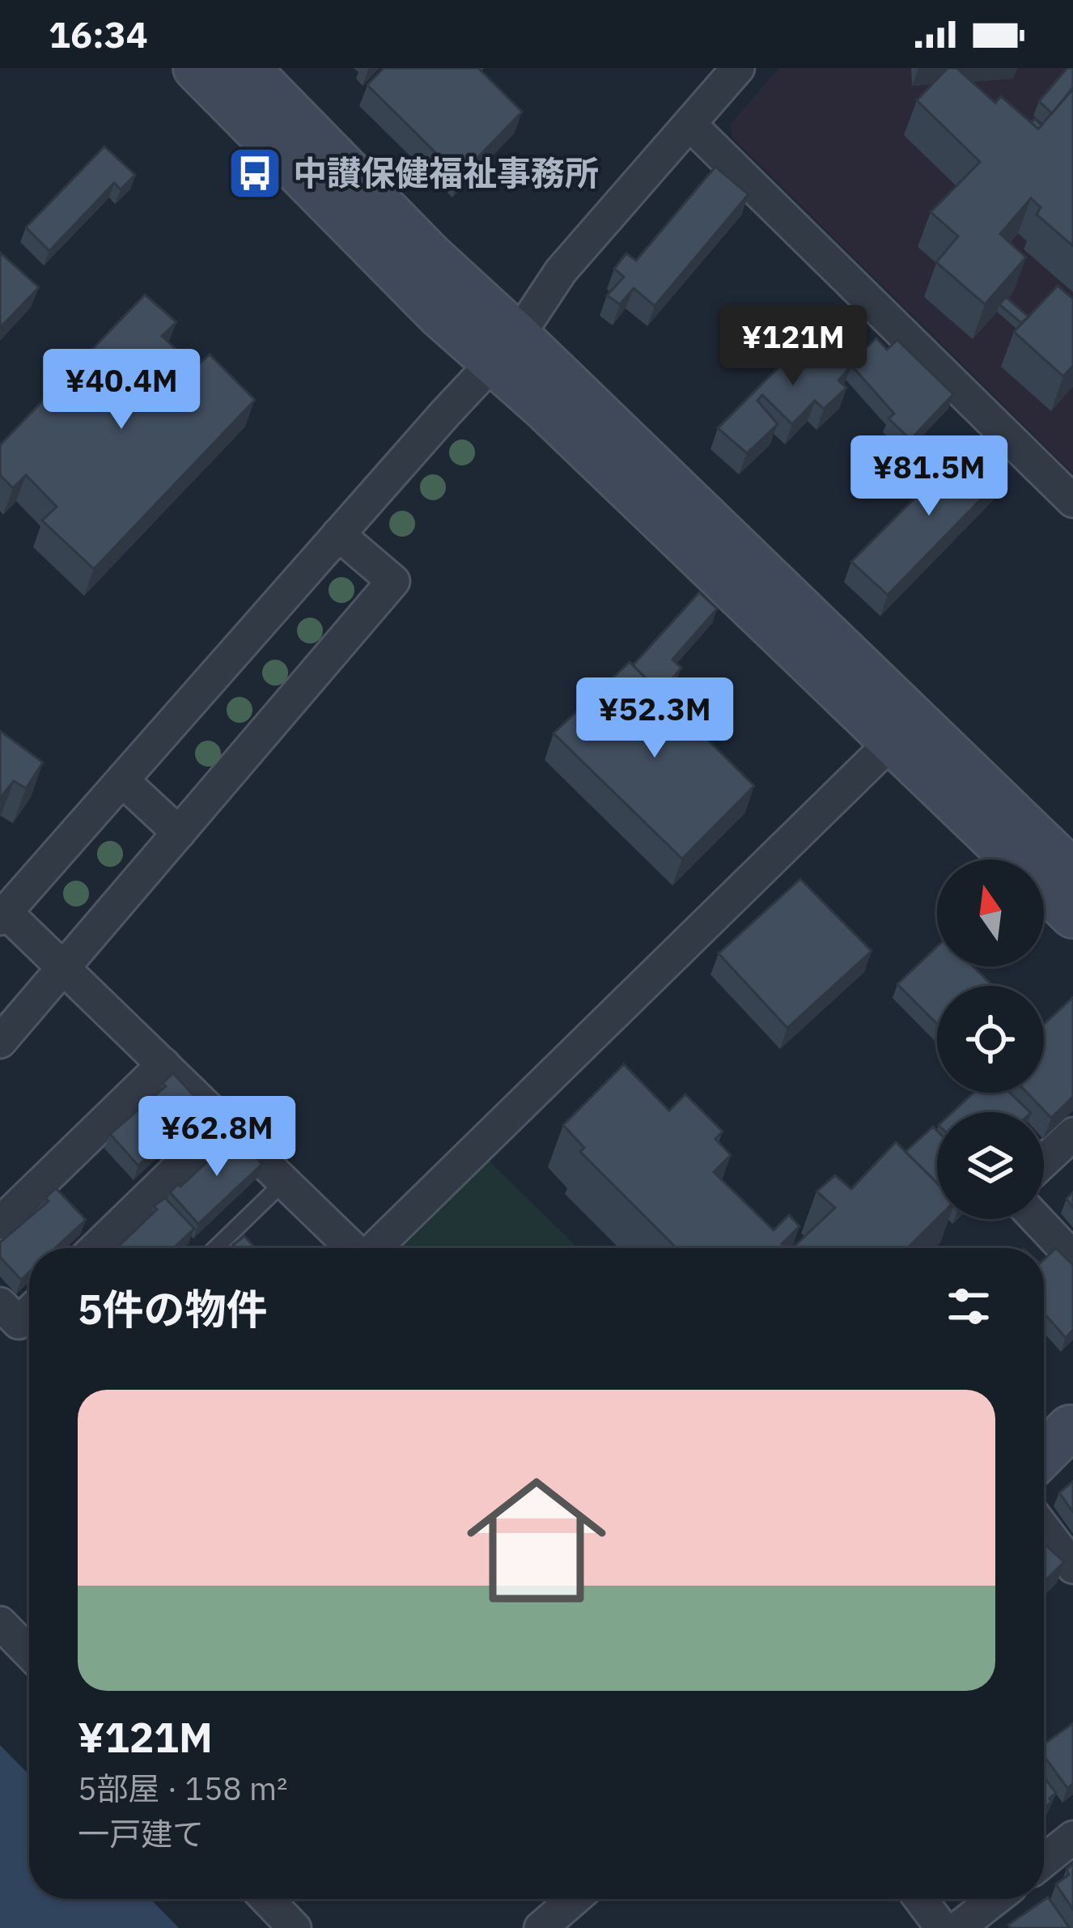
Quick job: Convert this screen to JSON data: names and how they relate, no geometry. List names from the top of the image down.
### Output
{
  "places": {
    "bus stop": ["中讃保健福祉事務所"]
  },
  "north": "top",
  "page": {
    "status": "16:34",
    "price": [
      "¥121M",
      "¥40.4M",
      "¥81.5M",
      "¥52.3M",
      "¥62.8M"
    ],
    "heading": "5件の物件",
    "list": [
      {
        "name": "¥121M",
        "note": "5部屋 · 158 m² · 一戸建て"
      }
    ]
  }
}
